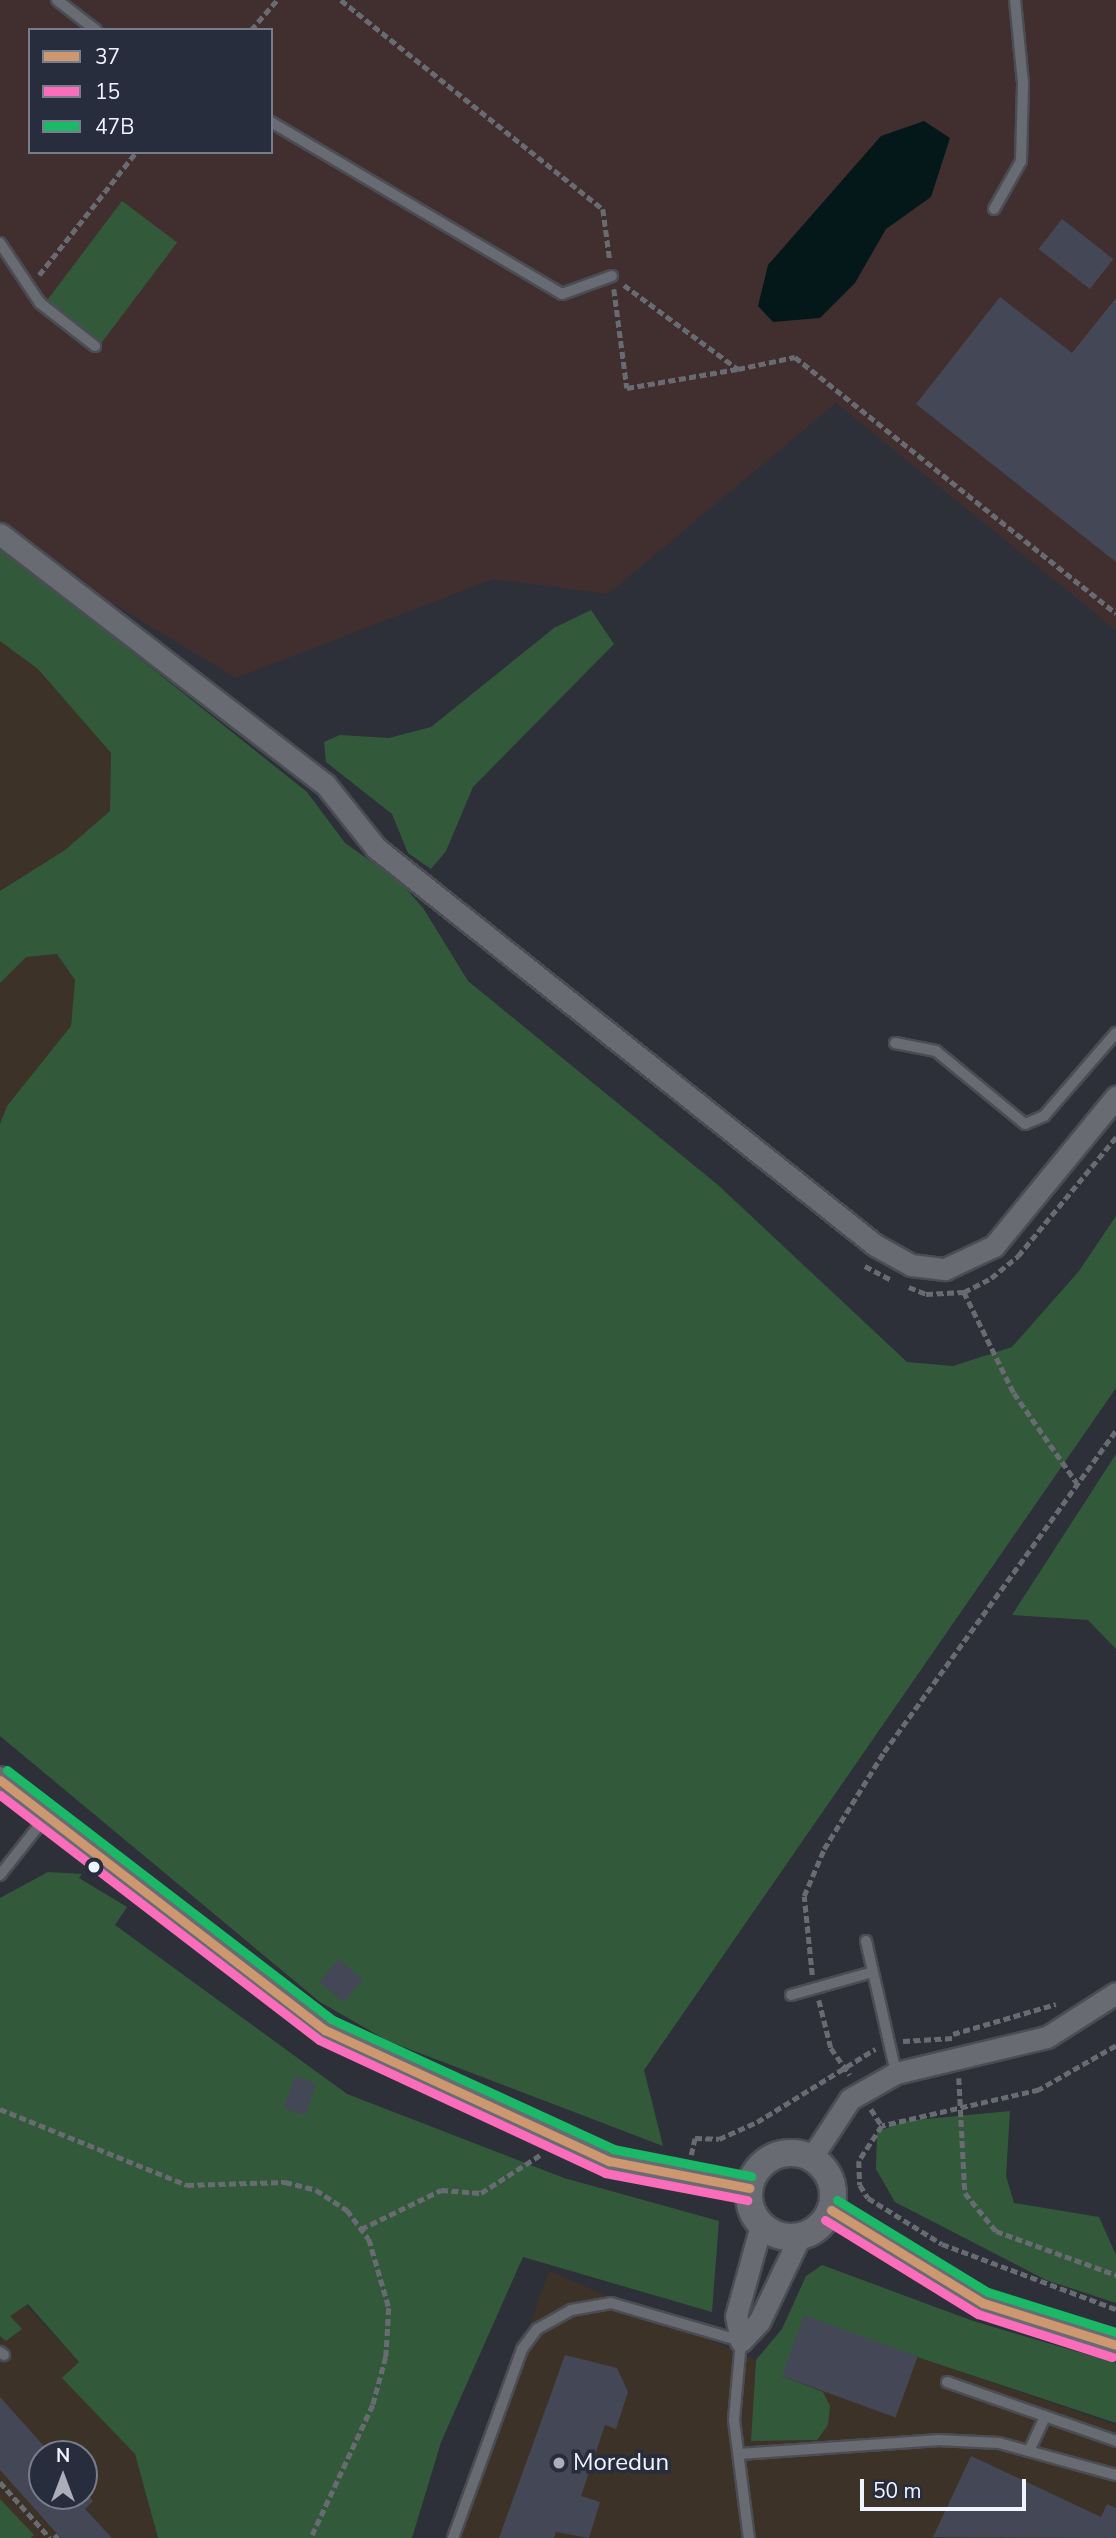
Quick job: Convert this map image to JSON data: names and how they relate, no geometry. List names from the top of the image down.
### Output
{
  "places": ["Moredun"],
  "lines": ["transit line 47B", "transit line 37", "transit line 15"],
  "legend": ["37", "15", "47B"],
  "scale_bar": "50 m",
  "north": "top"
}
